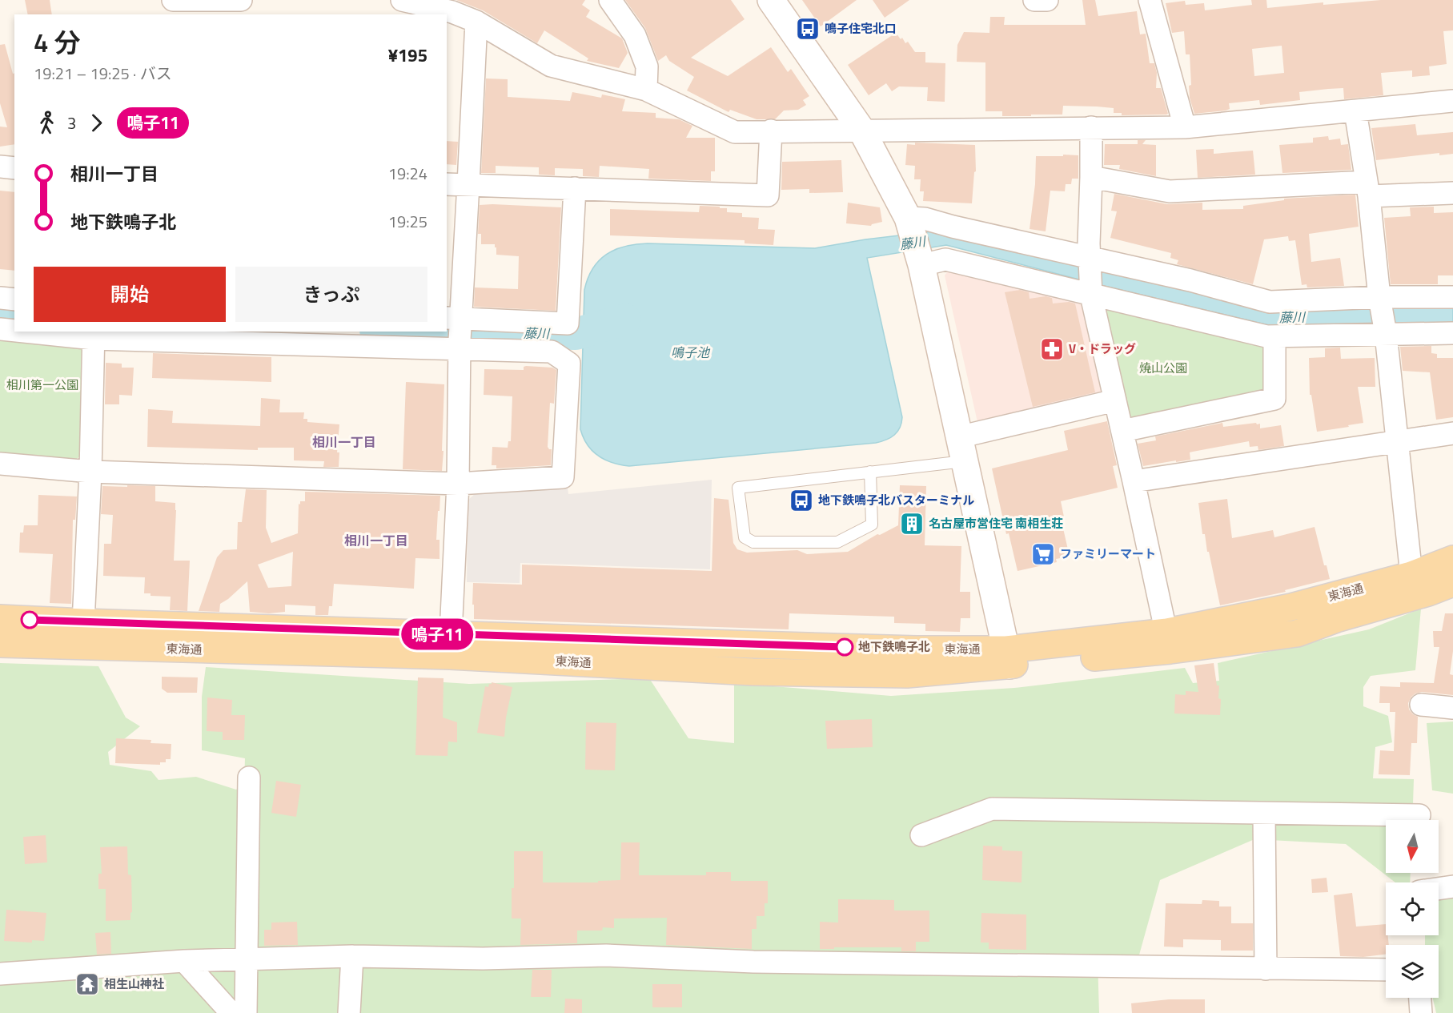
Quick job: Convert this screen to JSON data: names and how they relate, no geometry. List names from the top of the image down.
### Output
{
  "streets": {
    "main road": ["東海通"]
  },
  "districts": ["相川一丁目", "相川一丁目"],
  "water": ["藤川", "鳴子池"],
  "parks": ["焼山公園", "相川第一公園"],
  "places": {
    "bus stop": ["鳴子住宅北口", "地下鉄鳴子北バスターミナル"],
    "pharmacy": ["V・ドラッグ"],
    "building": ["名古屋市営住宅 南相生荘"],
    "supermarket": ["ファミリーマート"],
    "other": ["地下鉄鳴子北"],
    "temple": ["相生山神社"]
  },
  "lines": ["bus line 鳴子11"],
  "north": "bottom",
  "page": {
    "on_map": "鳴子11",
    "heading": ["4 分", "19:21 – 19:25 · バス", "¥195"],
    "legs": ["3", "鳴子11"],
    "list": [
      {
        "name": "相川一丁目",
        "value": "19:24"
      },
      {
        "name": "地下鉄鳴子北",
        "value": "19:25"
      }
    ],
    "buttons": ["開始", "きっぷ"]
  }
}
